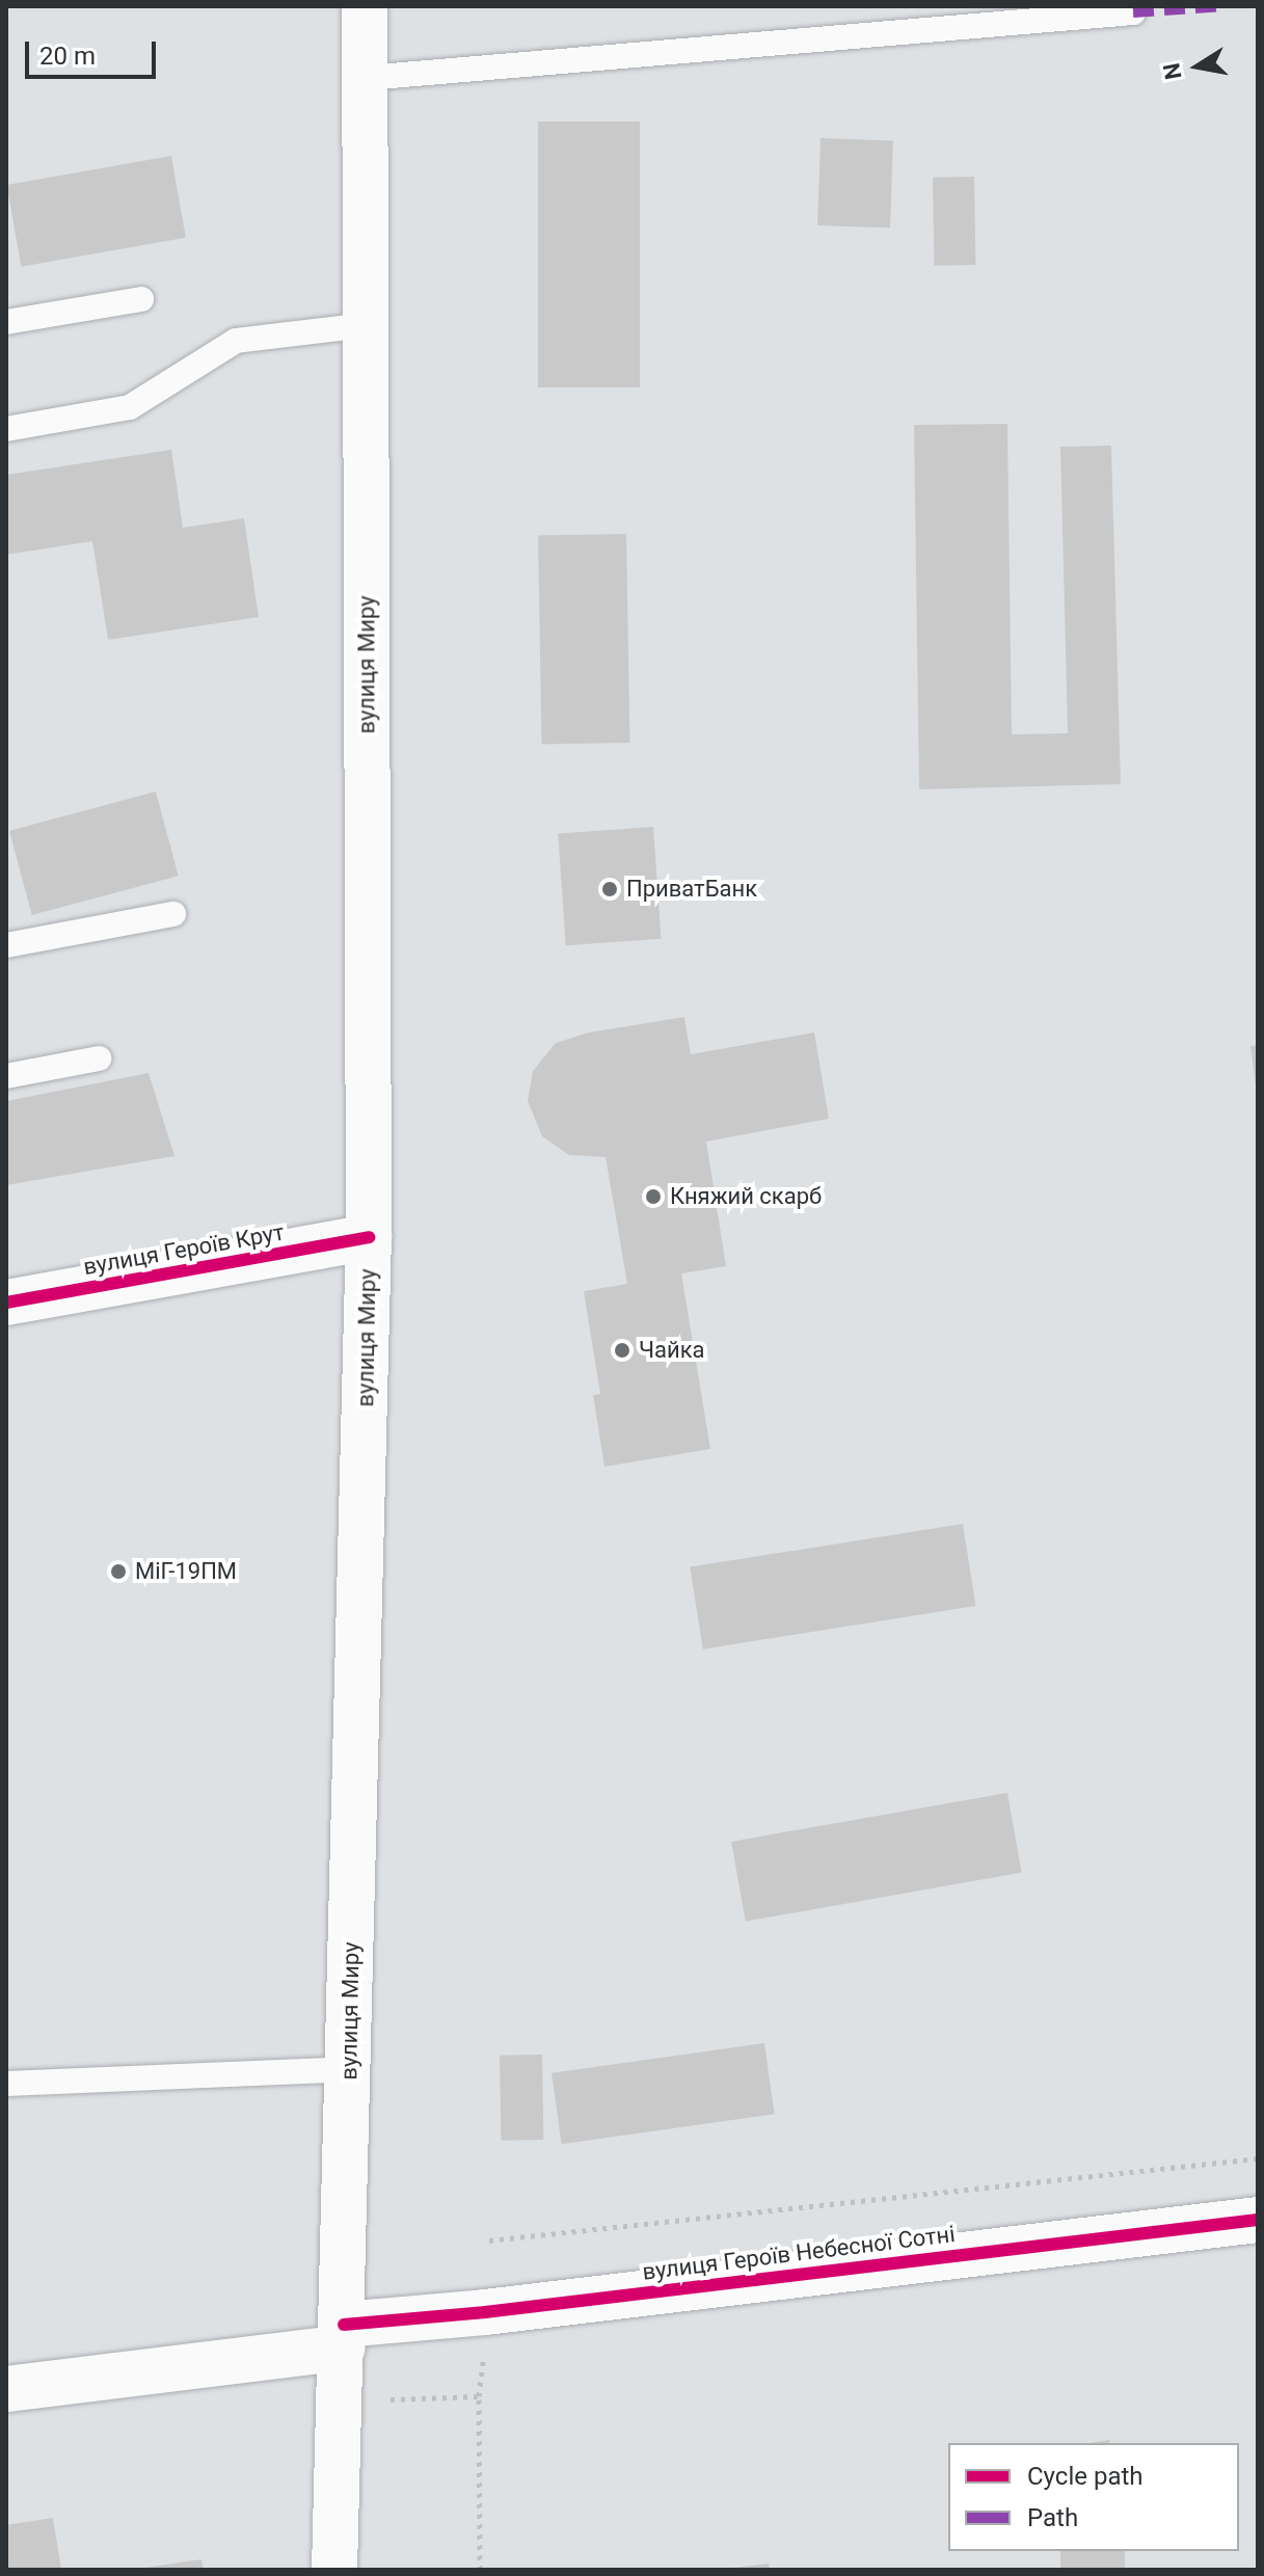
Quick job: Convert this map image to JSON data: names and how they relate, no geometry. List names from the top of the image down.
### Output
{
  "streets": {
    "main road": ["вулиця Миру", "вулиця Героїв Крут", "вулиця Героїв Небесної Сотні"]
  },
  "crossings": [
    ["вулиця Миру", "вулиця Героїв Крут"],
    ["вулиця Миру", "вулиця Героїв Небесної Сотні"]
  ],
  "places": [
    "ПриватБанк",
    "Княжий скарб",
    "Чайка",
    "МіГ-19ПМ"
  ],
  "legend": ["Cycle path", "Path"],
  "scale_bar": "20 m",
  "north": "left"
}
